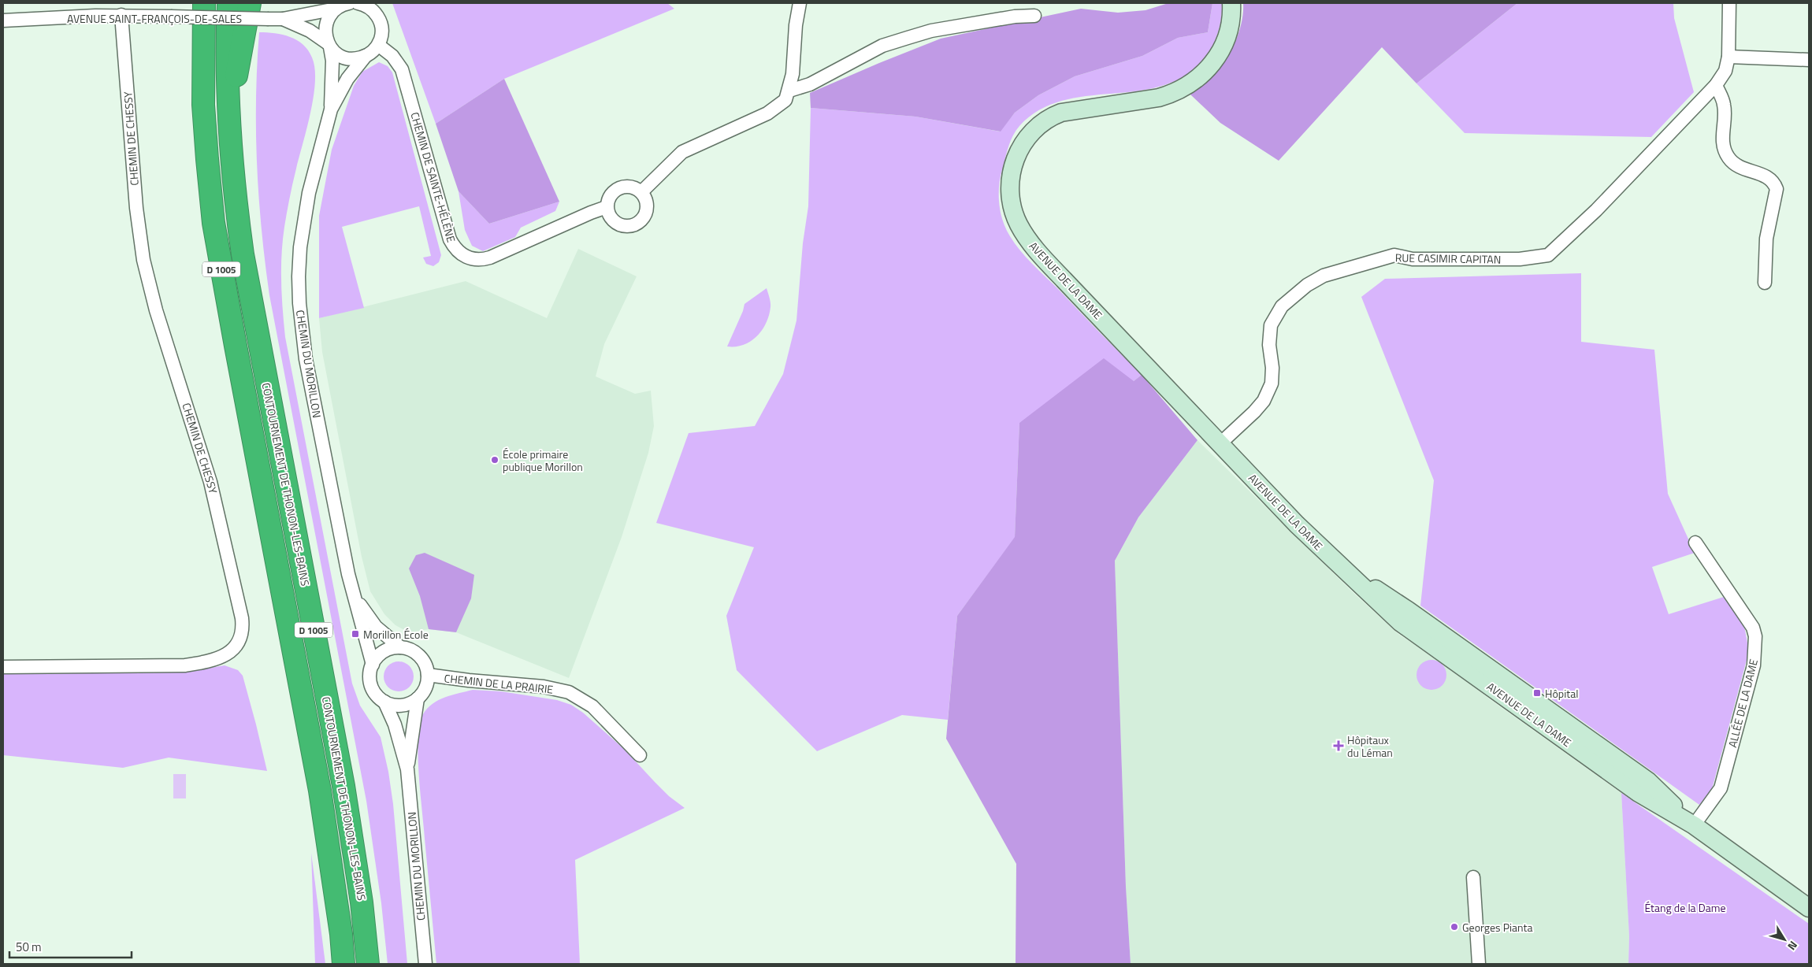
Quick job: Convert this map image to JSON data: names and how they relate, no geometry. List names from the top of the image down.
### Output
{
  "streets": {
    "highway": ["D 1005", "CONTOURNEMENT DE THONON-LES-BAINS"],
    "main road": ["AVENUE DE LA DAME"],
    "street": [
      "AVENUE SAINT-FRANÇOIS-DE-SALES",
      "CHEMIN DE CHESSY",
      "CHEMIN DE SAINTE-HÉLÈNE",
      "RUE CASIMIR CAPITAN",
      "CHEMIN DU MORILLON",
      "CHEMIN DE LA PRAIRIE",
      "ALLÉE DE LA DAME"
    ]
  },
  "crossings": [
    ["AVENUE SAINT-FRANÇOIS-DE-SALES", "CHEMIN DE CHESSY"],
    ["AVENUE SAINT-FRANÇOIS-DE-SALES", "CHEMIN DU MORILLON"],
    ["CHEMIN DE SAINTE-HÉLÈNE", "CHEMIN DU MORILLON"],
    ["RUE CASIMIR CAPITAN", "AVENUE DE LA DAME"],
    ["AVENUE DE LA DAME", "ALLÉE DE LA DAME"],
    ["CHEMIN DU MORILLON", "CHEMIN DE LA PRAIRIE"]
  ],
  "parks": ["Étang de la Dame"],
  "places": {
    "other": ["École primaire publique Morillon", "Georges Pianta"],
    "transit": ["Morillon École", "Hôpital"],
    "health": ["Hôpitaux du Léman"]
  },
  "scale_bar": "50 m",
  "north": "bottom right"
}
